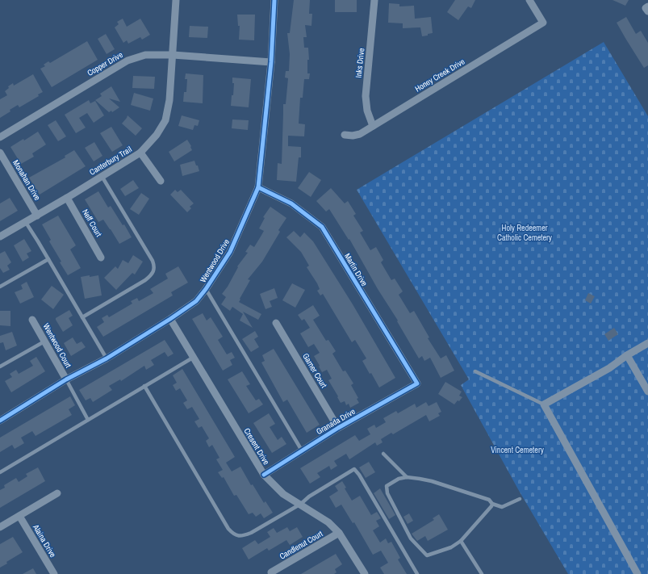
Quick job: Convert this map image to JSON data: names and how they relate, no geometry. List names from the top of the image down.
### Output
{
  "streets": {
    "street": [
      "Inks Drive",
      "Copper Drive",
      "Honey Creek Drive",
      "Canterbury Trail",
      "Monahan Drive",
      "Neff Court",
      "Wentwood Drive",
      "Martin Drive",
      "Wentwood Court",
      "Garner Court",
      "Granada Drive",
      "Cresent Drive",
      "Alaina Drive",
      "Candlenut Court"
    ]
  },
  "crossings": [
    ["Inks Drive", "Honey Creek Drive"],
    ["Copper Drive", "Canterbury Trail"],
    ["Copper Drive", "Wentwood Drive"],
    ["Canterbury Trail", "Monahan Drive"],
    ["Canterbury Trail", "Neff Court"],
    ["Wentwood Drive", "Martin Drive"],
    ["Wentwood Drive", "Wentwood Court"],
    ["Wentwood Drive", "Cresent Drive"],
    ["Martin Drive", "Granada Drive"],
    ["Garner Court", "Granada Drive"],
    ["Granada Drive", "Cresent Drive"],
    ["Cresent Drive", "Candlenut Court"]
  ],
  "parks": ["Holy Redeemer Catholic Cemetery", "Vincent Cemetery"]
}
